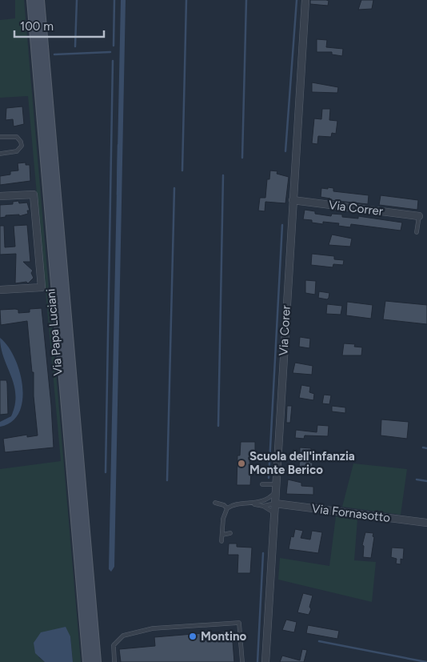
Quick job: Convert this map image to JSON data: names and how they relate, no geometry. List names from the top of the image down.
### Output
{
  "streets": {
    "main road": ["Via Papa Luciani"],
    "street": ["Via Correr", "Via Corer", "Via Fornasotto"]
  },
  "crossings": [
    ["Via Correr", "Via Corer"],
    ["Via Corer", "Via Fornasotto"]
  ],
  "places": ["Scuola dell'infanzia Monte Berico", "Montino"],
  "scale_bar": "100 m"
}
